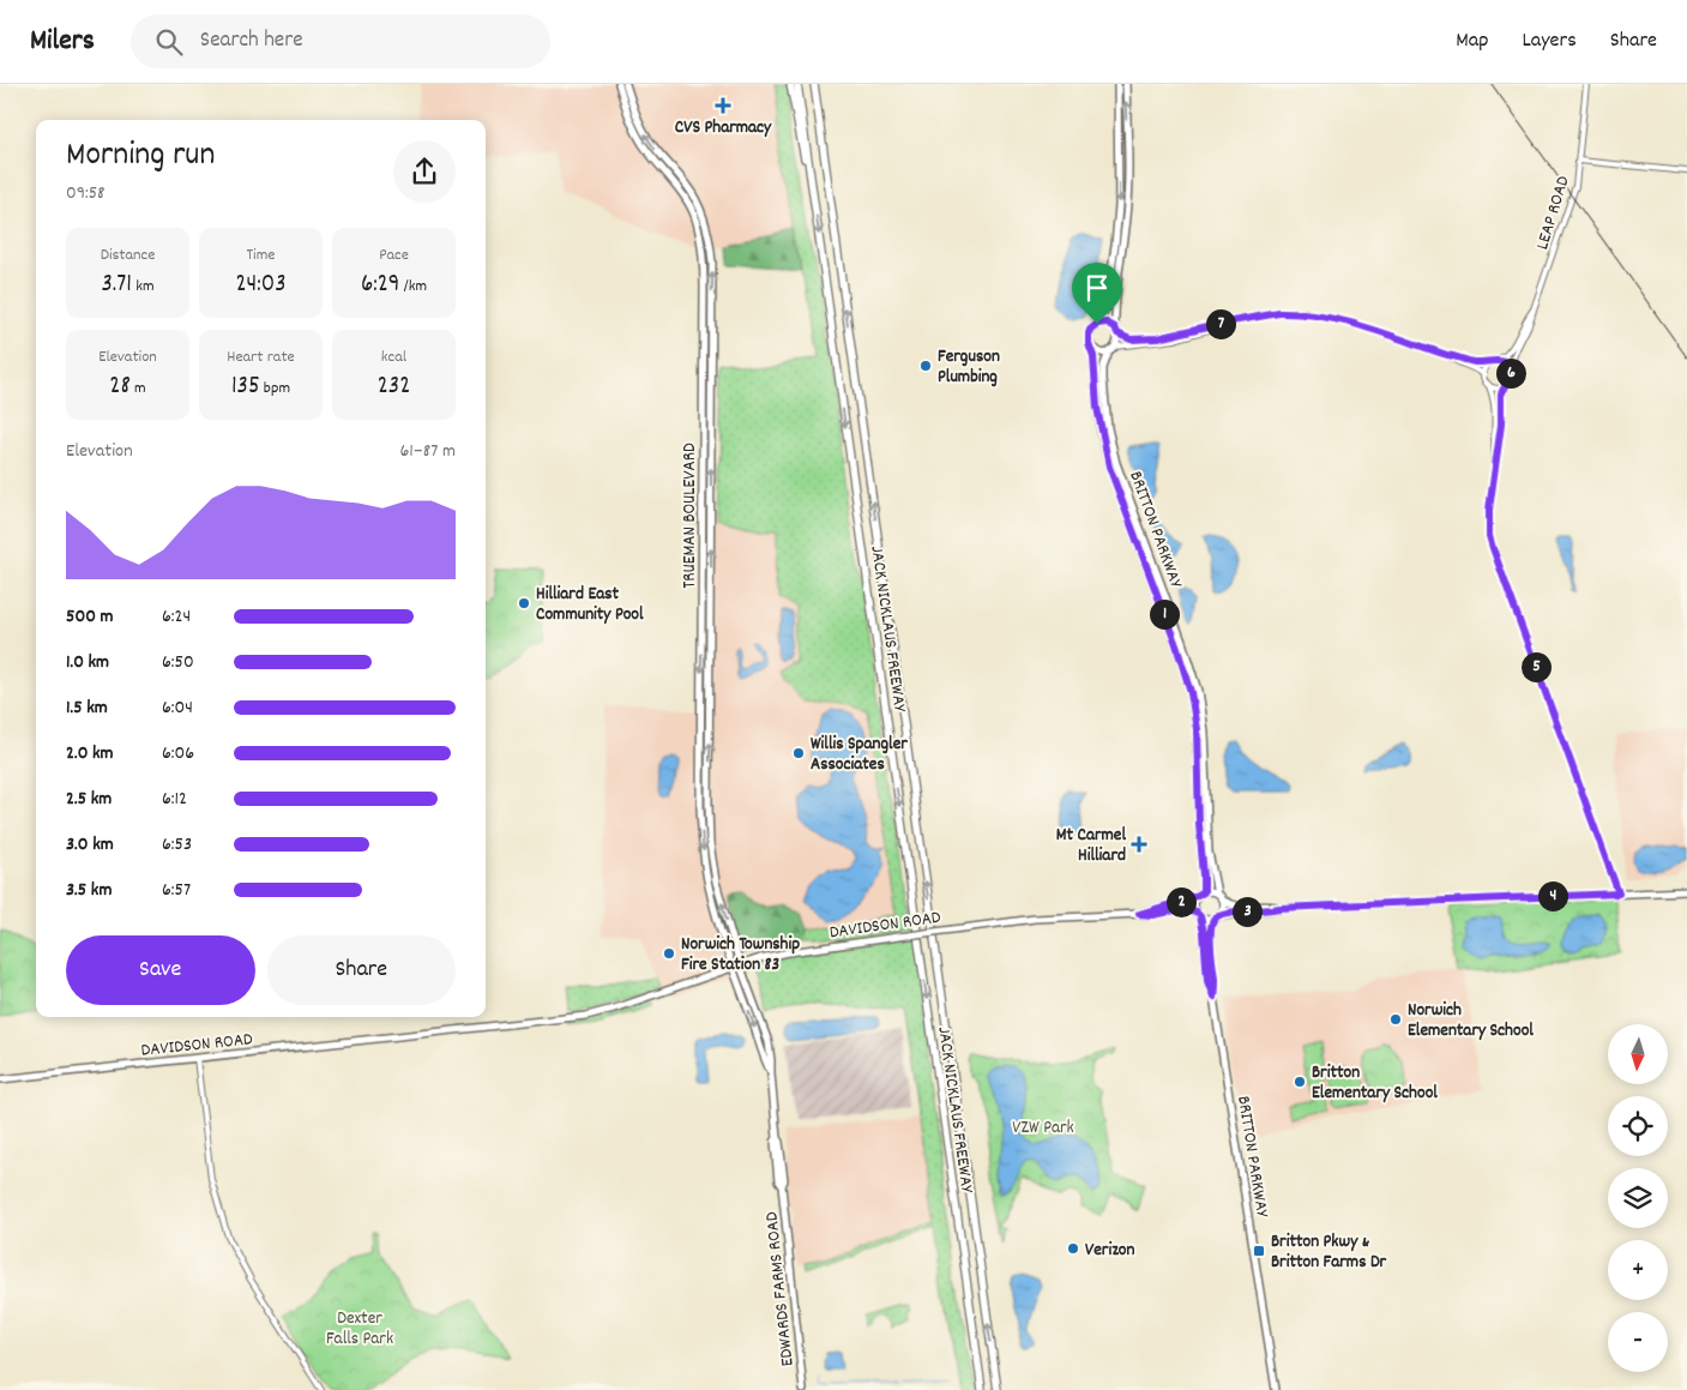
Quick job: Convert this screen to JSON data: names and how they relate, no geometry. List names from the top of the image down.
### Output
{
  "streets": {
    "highway": ["JACK NICKLAUS FREEWAY"],
    "main road": [
      "TRUEMAN BOULEVARD",
      "BRITTON PARKWAY",
      "DAVIDSON ROAD",
      "EDWARDS FARMS ROAD"
    ],
    "street": ["LEAP ROAD"]
  },
  "crossings": [
    ["TRUEMAN BOULEVARD", "DAVIDSON ROAD"],
    ["TRUEMAN BOULEVARD", "EDWARDS FARMS ROAD"],
    ["BRITTON PARKWAY", "DAVIDSON ROAD"],
    ["DAVIDSON ROAD", "EDWARDS FARMS ROAD"]
  ],
  "parks": ["VZW Park", "Dexter Falls Park"],
  "places": {
    "health": ["CVS Pharmacy", "Mt Carmel Hilliard"],
    "other": [
      "Ferguson Plumbing",
      "Hilliard East Community Pool",
      "Willis Spangler Associates",
      "Norwich Township Fire Station 83",
      "Norwich Elementary School",
      "Britton Elementary School",
      "Verizon"
    ],
    "transit": ["Britton Pkwy & Britton Farms Dr"]
  },
  "north": "bottom",
  "page": {
    "header": "Milers",
    "search": "Search here",
    "nav": ["Map", "Layers", "Share"],
    "heading": ["Morning run", "09:58"],
    "stats": [
      ["Distance", "3.71 km"],
      ["Time", "24:03"],
      ["Pace", "6:29 /km"],
      ["Elevation", "28 m"],
      ["Heart rate", "135 bpm"],
      ["kcal", "232"]
    ],
    "pins": [
      "7",
      "6",
      "1",
      "5",
      "4",
      "2",
      "3"
    ],
    "chart": ["Elevation", "61–87 m"],
    "list": [
      {
        "name": "500 m",
        "note": "6:24"
      },
      {
        "name": "1.0 km",
        "note": "6:50"
      },
      {
        "name": "1.5 km",
        "note": "6:04"
      },
      {
        "name": "2.0 km",
        "note": "6:06"
      },
      {
        "name": "2.5 km",
        "note": "6:12"
      },
      {
        "name": "3.0 km",
        "note": "6:53"
      },
      {
        "name": "3.5 km",
        "note": "6:57"
      }
    ],
    "buttons": ["Save", "Share"],
    "map_buttons": ["+", "−"]
  }
}
